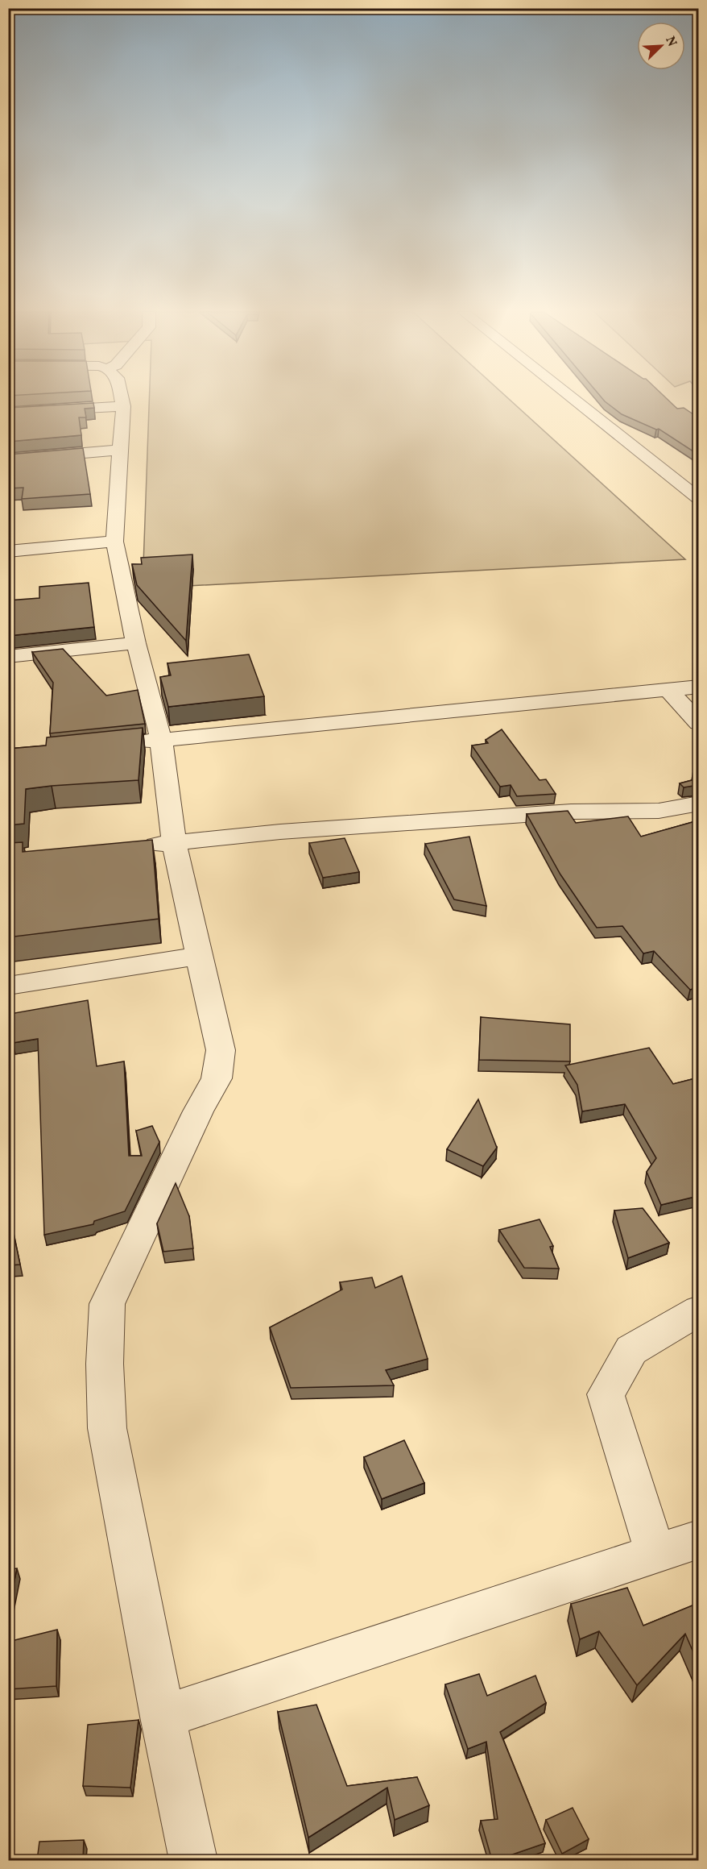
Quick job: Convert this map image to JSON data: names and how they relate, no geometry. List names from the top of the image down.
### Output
{
  "north": "top right"
}
